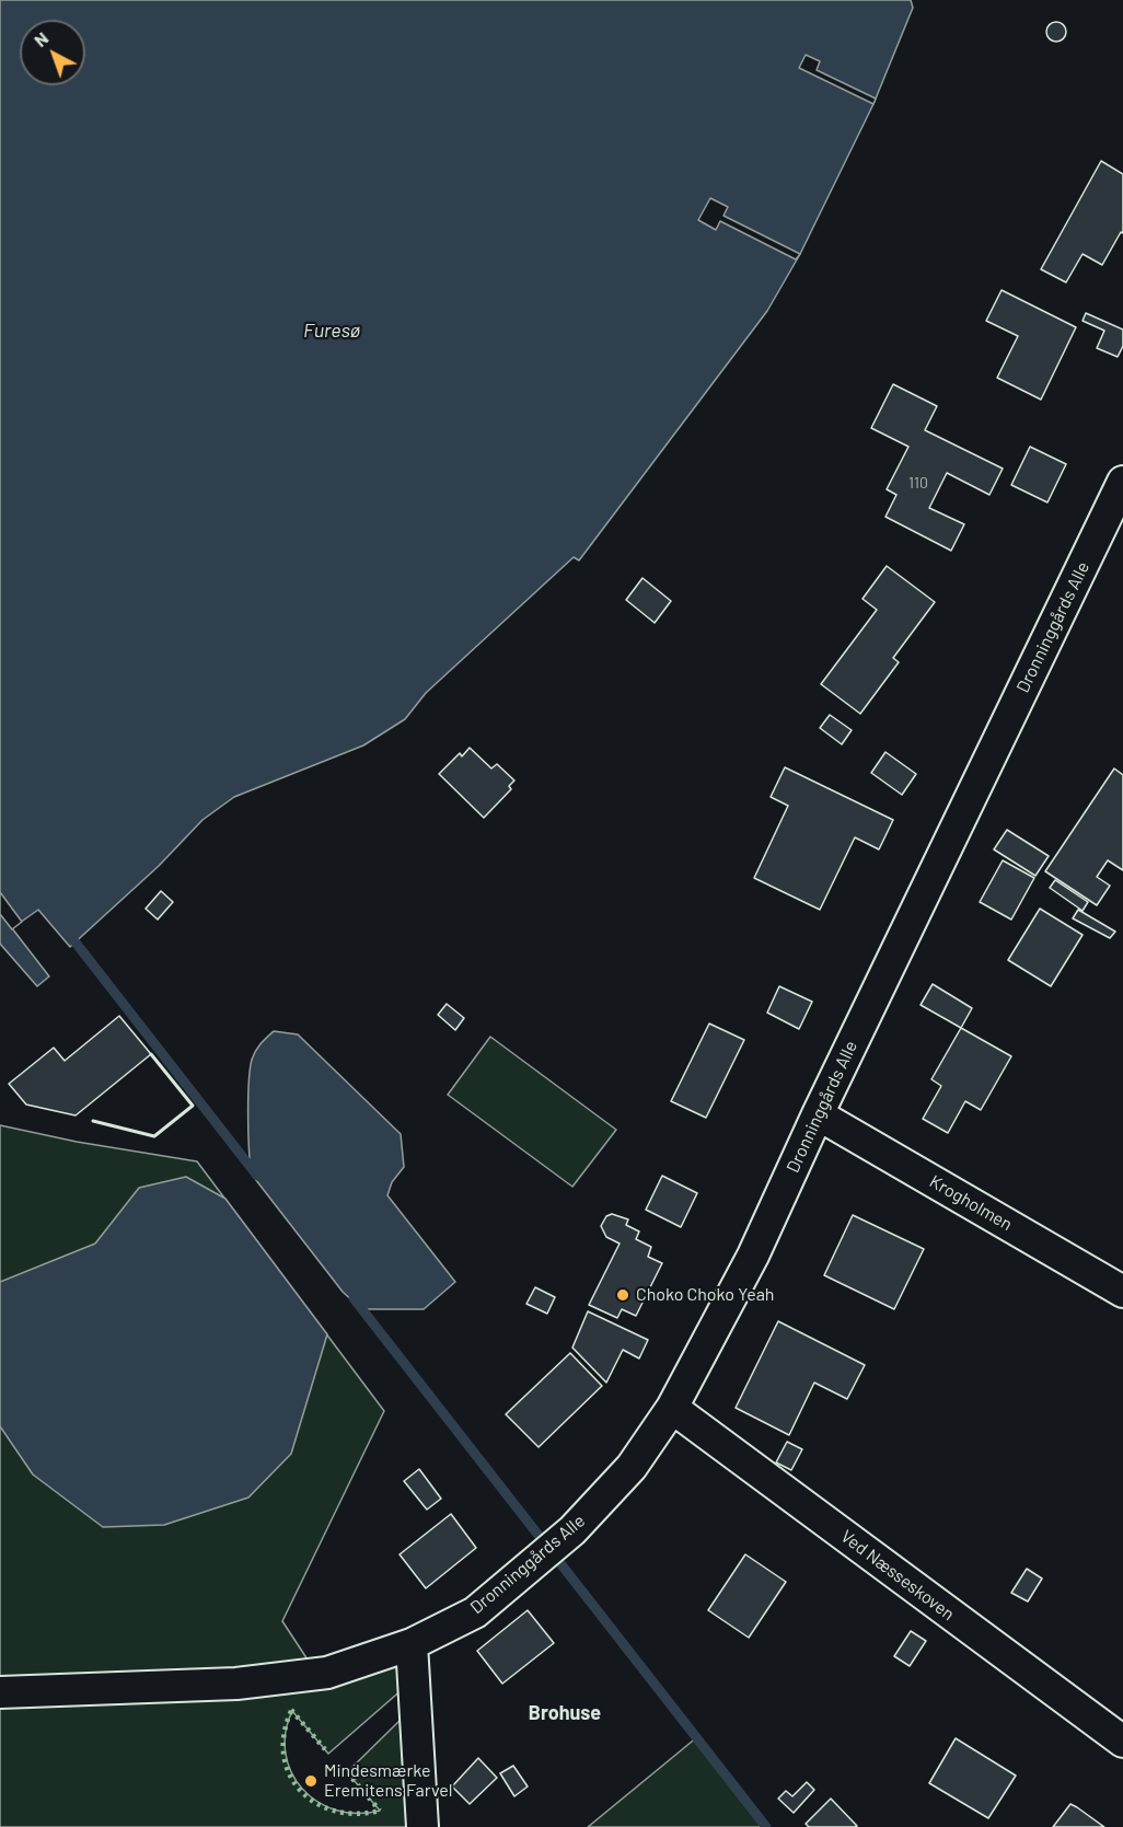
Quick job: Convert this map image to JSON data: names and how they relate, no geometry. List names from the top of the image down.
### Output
{
  "streets": {
    "street": ["Dronninggårds Alle", "Krogholmen", "Ved Næsseskoven"]
  },
  "crossings": [
    ["Dronninggårds Alle", "Krogholmen"],
    ["Dronninggårds Alle", "Ved Næsseskoven"]
  ],
  "districts": ["Brohuse"],
  "water": ["Furesø"],
  "places": ["Choko Choko Yeah", "Mindesmærke Eremitens Farvel"],
  "house_numbers": ["110"],
  "north": "top left"
}
